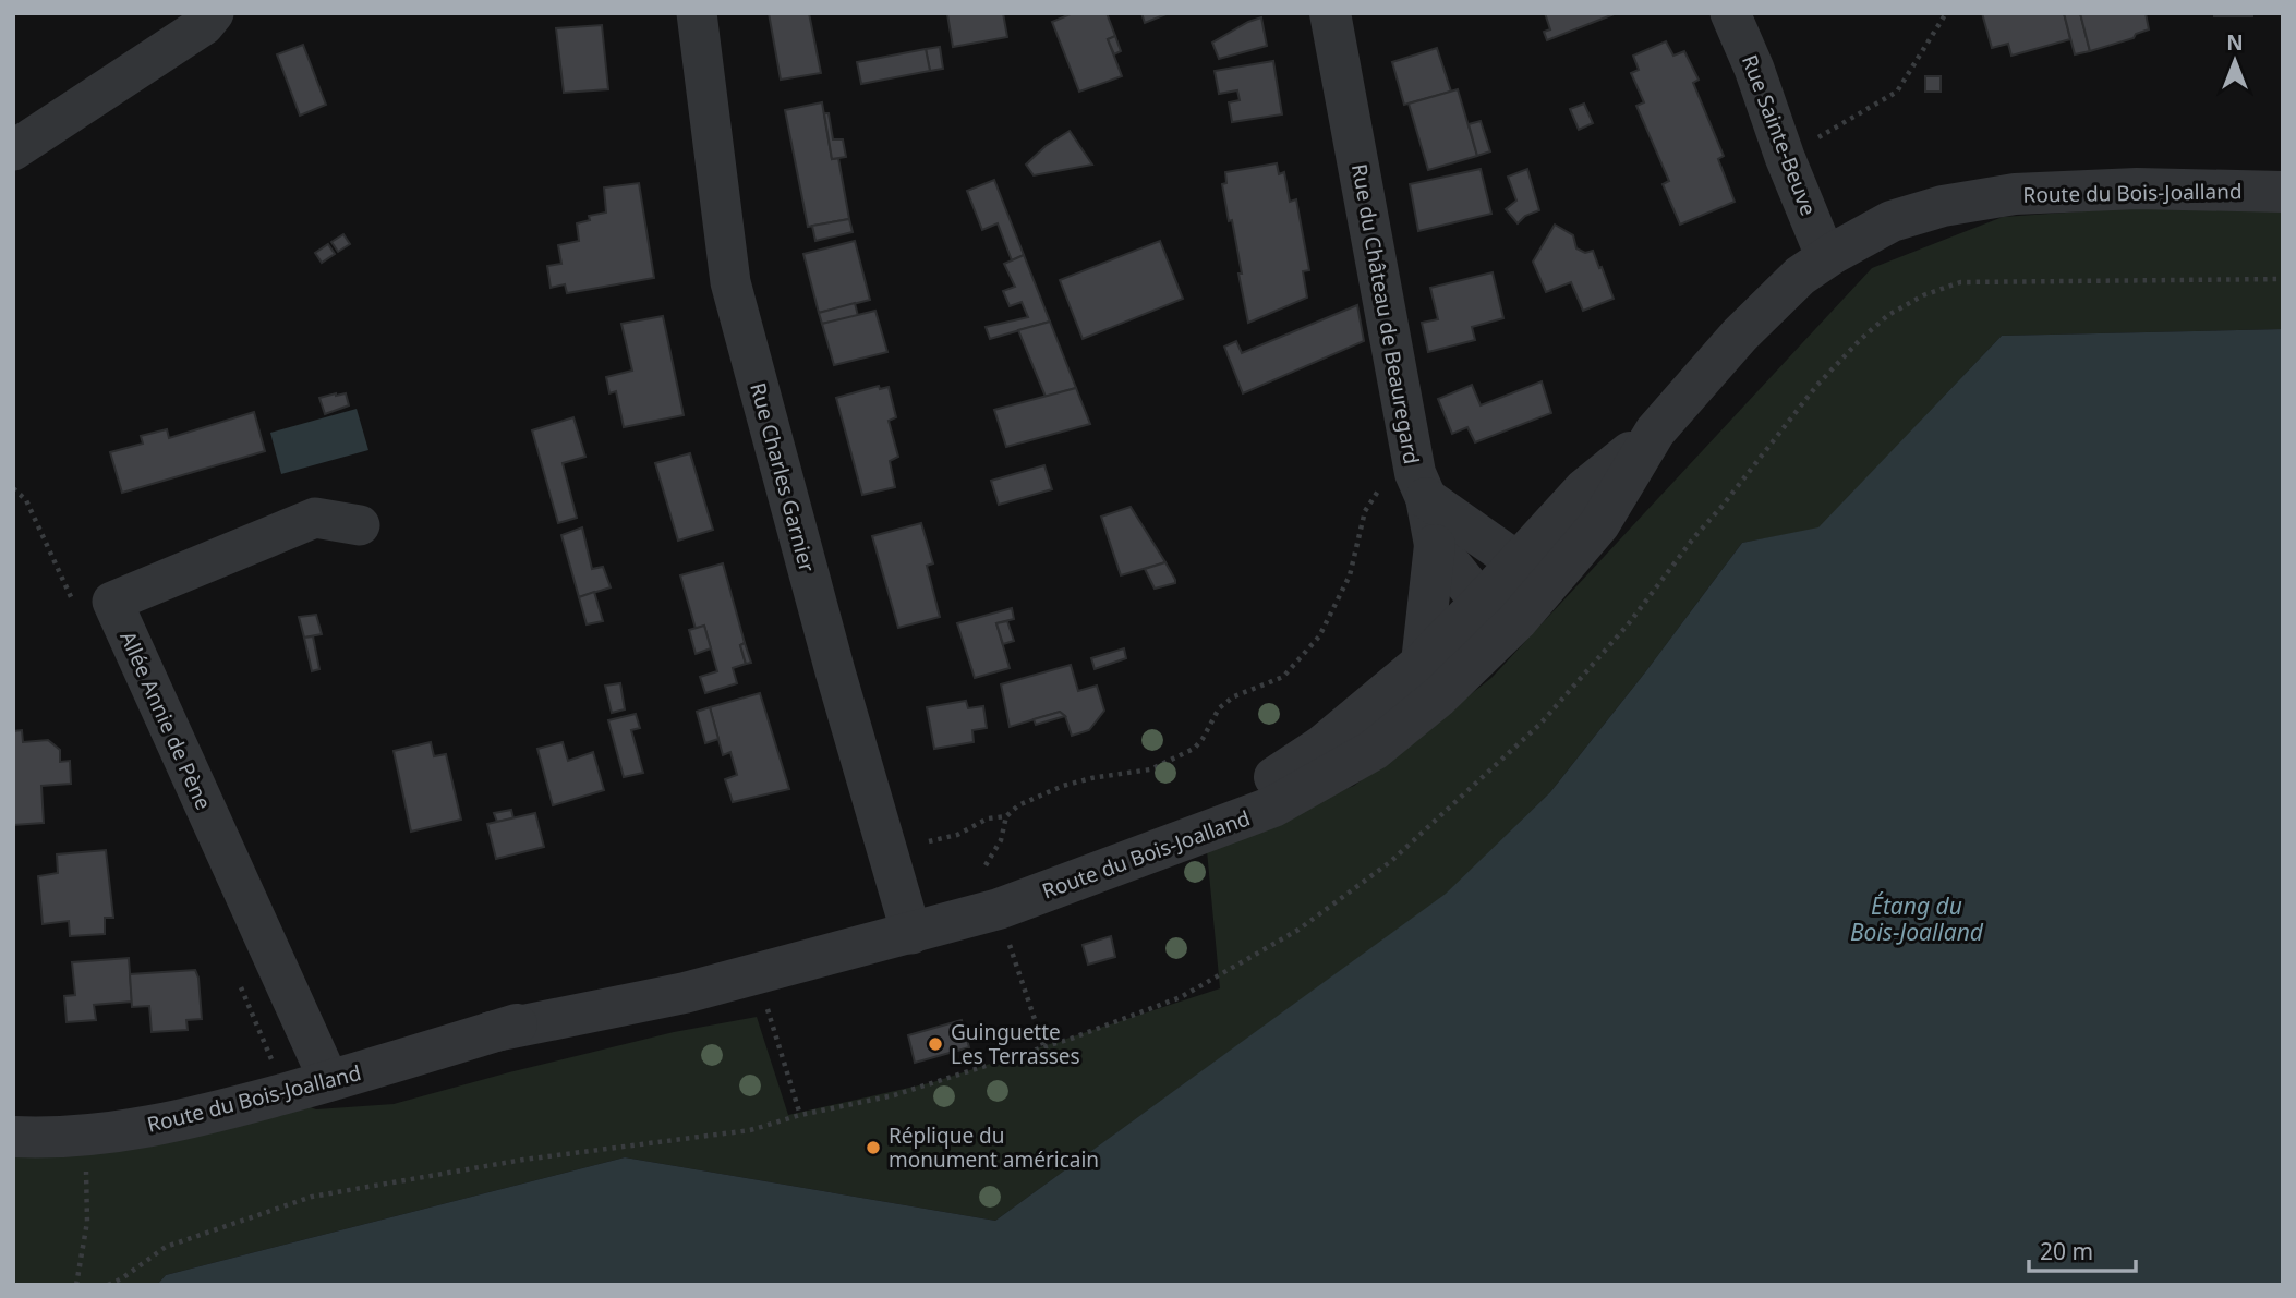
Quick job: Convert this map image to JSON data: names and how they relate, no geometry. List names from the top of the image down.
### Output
{
  "streets": {
    "street": [
      "Rue Sainte-Beuve",
      "Route du Bois-Joalland",
      "Rue du Château de Beauregard",
      "Rue Charles Garnier",
      "Allée Annie de Pène"
    ]
  },
  "crossings": [
    ["Rue Sainte-Beuve", "Route du Bois-Joalland"],
    ["Route du Bois-Joalland", "Rue Charles Garnier"],
    ["Route du Bois-Joalland", "Allée Annie de Pène"]
  ],
  "water": ["Étang du Bois-Joalland"],
  "places": ["Guinguette Les Terrasses", "Réplique du monument américain"],
  "scale_bar": "20 m",
  "north": "top"
}
